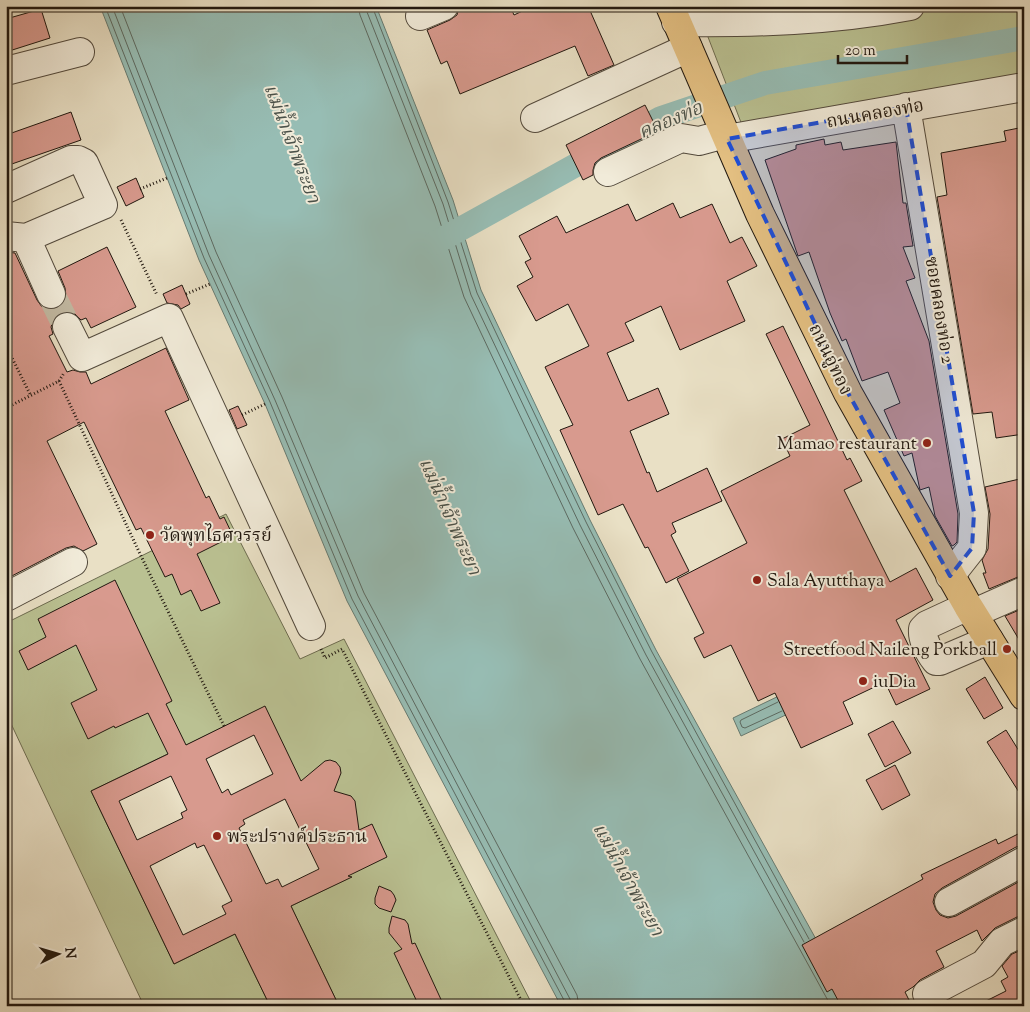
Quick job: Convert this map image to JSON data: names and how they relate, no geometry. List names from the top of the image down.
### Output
{
  "streets": {
    "main road": ["ถนนอู่ทอง"],
    "street": ["ถนนคลองท่อ", "ซอยคลองท่อ 2"]
  },
  "crossings": [
    ["ถนนคลองท่อ", "ซอยคลองท่อ 2"],
    ["ถนนคลองท่อ", "ถนนอู่ทอง"],
    ["ซอยคลองท่อ 2", "ถนนอู่ทอง"]
  ],
  "water": ["คลองท่อ", "แม่น้ำเจ้าพระยา"],
  "places": [
    "Mamao restaurant",
    "วัดพุทไธศวรรย์",
    "Sala Ayutthaya",
    "Streetfood Naileng Porkball",
    "iuDia",
    "พระปรางค์ประธาน"
  ],
  "scale_bar": "20 m",
  "north": "right"
}
